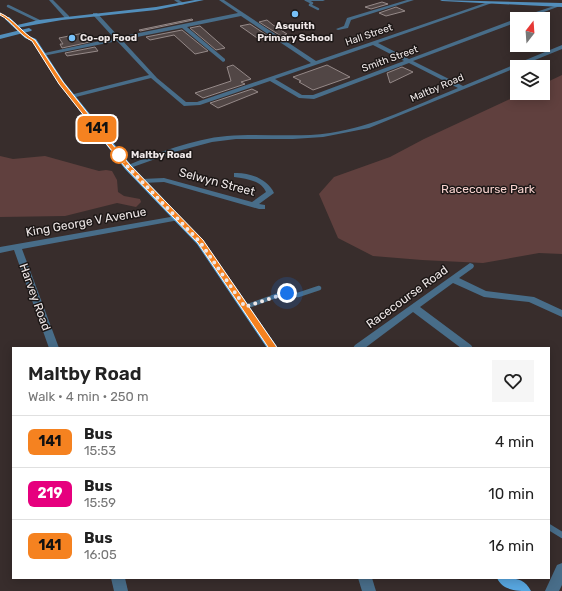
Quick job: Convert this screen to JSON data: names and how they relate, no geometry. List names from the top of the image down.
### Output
{
  "streets": {
    "street": [
      "Hall Street",
      "Smith Street",
      "Maltby Road",
      "Selwyn Street",
      "King George V Avenue",
      "Harvey Road",
      "Racecourse Road"
    ]
  },
  "crossings": [
    ["Hall Street", "Smith Street"],
    ["King George V Avenue", "Harvey Road"]
  ],
  "parks": ["Racecourse Park"],
  "places": ["Asquith Primary School", "Co-op Food", "Maltby Road"],
  "lines": ["bus line 141"],
  "north": "top",
  "page": {
    "on_map": "141",
    "heading": ["Maltby Road", "Walk · 4 min · 250 m"],
    "list": [
      {
        "mark": "141",
        "name": "Bus",
        "note": "15:53",
        "value": "4 min"
      },
      {
        "mark": "219",
        "name": "Bus",
        "note": "15:59",
        "value": "10 min"
      },
      {
        "mark": "141",
        "name": "Bus",
        "note": "16:05",
        "value": "16 min"
      }
    ]
  }
}
